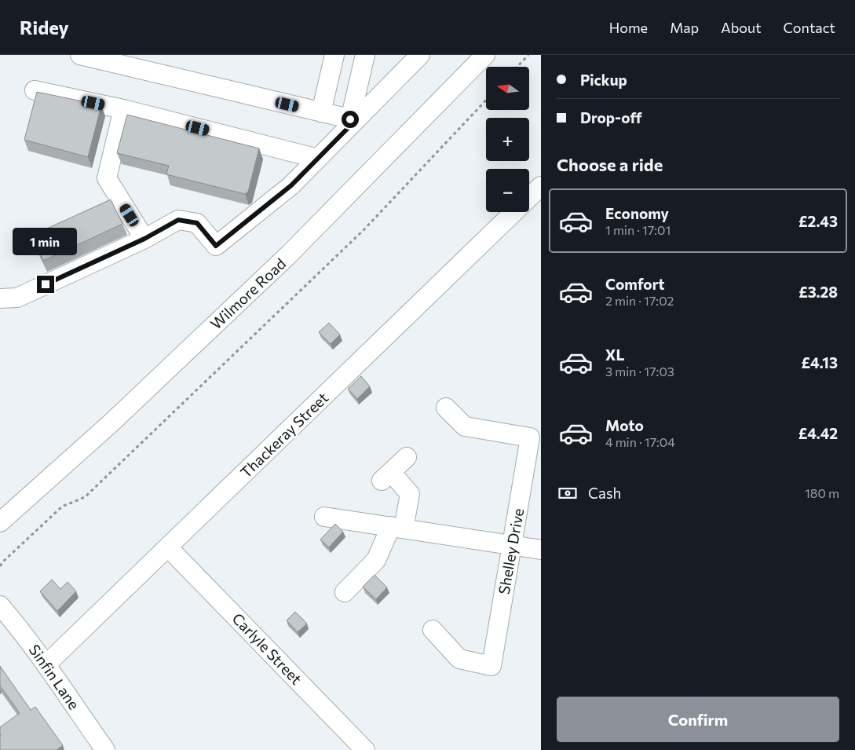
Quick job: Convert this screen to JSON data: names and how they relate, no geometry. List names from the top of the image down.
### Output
{
  "streets": {
    "street": [
      "Wilmore Road",
      "Thackeray Street",
      "Shelley Drive",
      "Carlyle Street",
      "Sinfin Lane"
    ]
  },
  "crossings": [
    ["Thackeray Street", "Carlyle Street"],
    ["Thackeray Street", "Sinfin Lane"]
  ],
  "north": "left",
  "page": {
    "header": "Ridey",
    "nav": [
      "Home",
      "Map",
      "About",
      "Contact"
    ],
    "banner": ["Pickup", "Drop-off"],
    "map_buttons": ["+", "−"],
    "heading": "Choose a ride",
    "list": [
      {
        "name": "Economy",
        "note": "1 min · 17:01",
        "value": "£2.43"
      },
      {
        "name": "Comfort",
        "note": "2 min · 17:02",
        "value": "£3.28"
      },
      {
        "name": "XL",
        "note": "3 min · 17:03",
        "value": "£4.13"
      },
      {
        "name": "Moto",
        "note": "4 min · 17:04",
        "value": "£4.42"
      }
    ],
    "bubble": "1 min",
    "pay": ["Cash", "180 m"],
    "buttons": "Confirm"
  }
}
